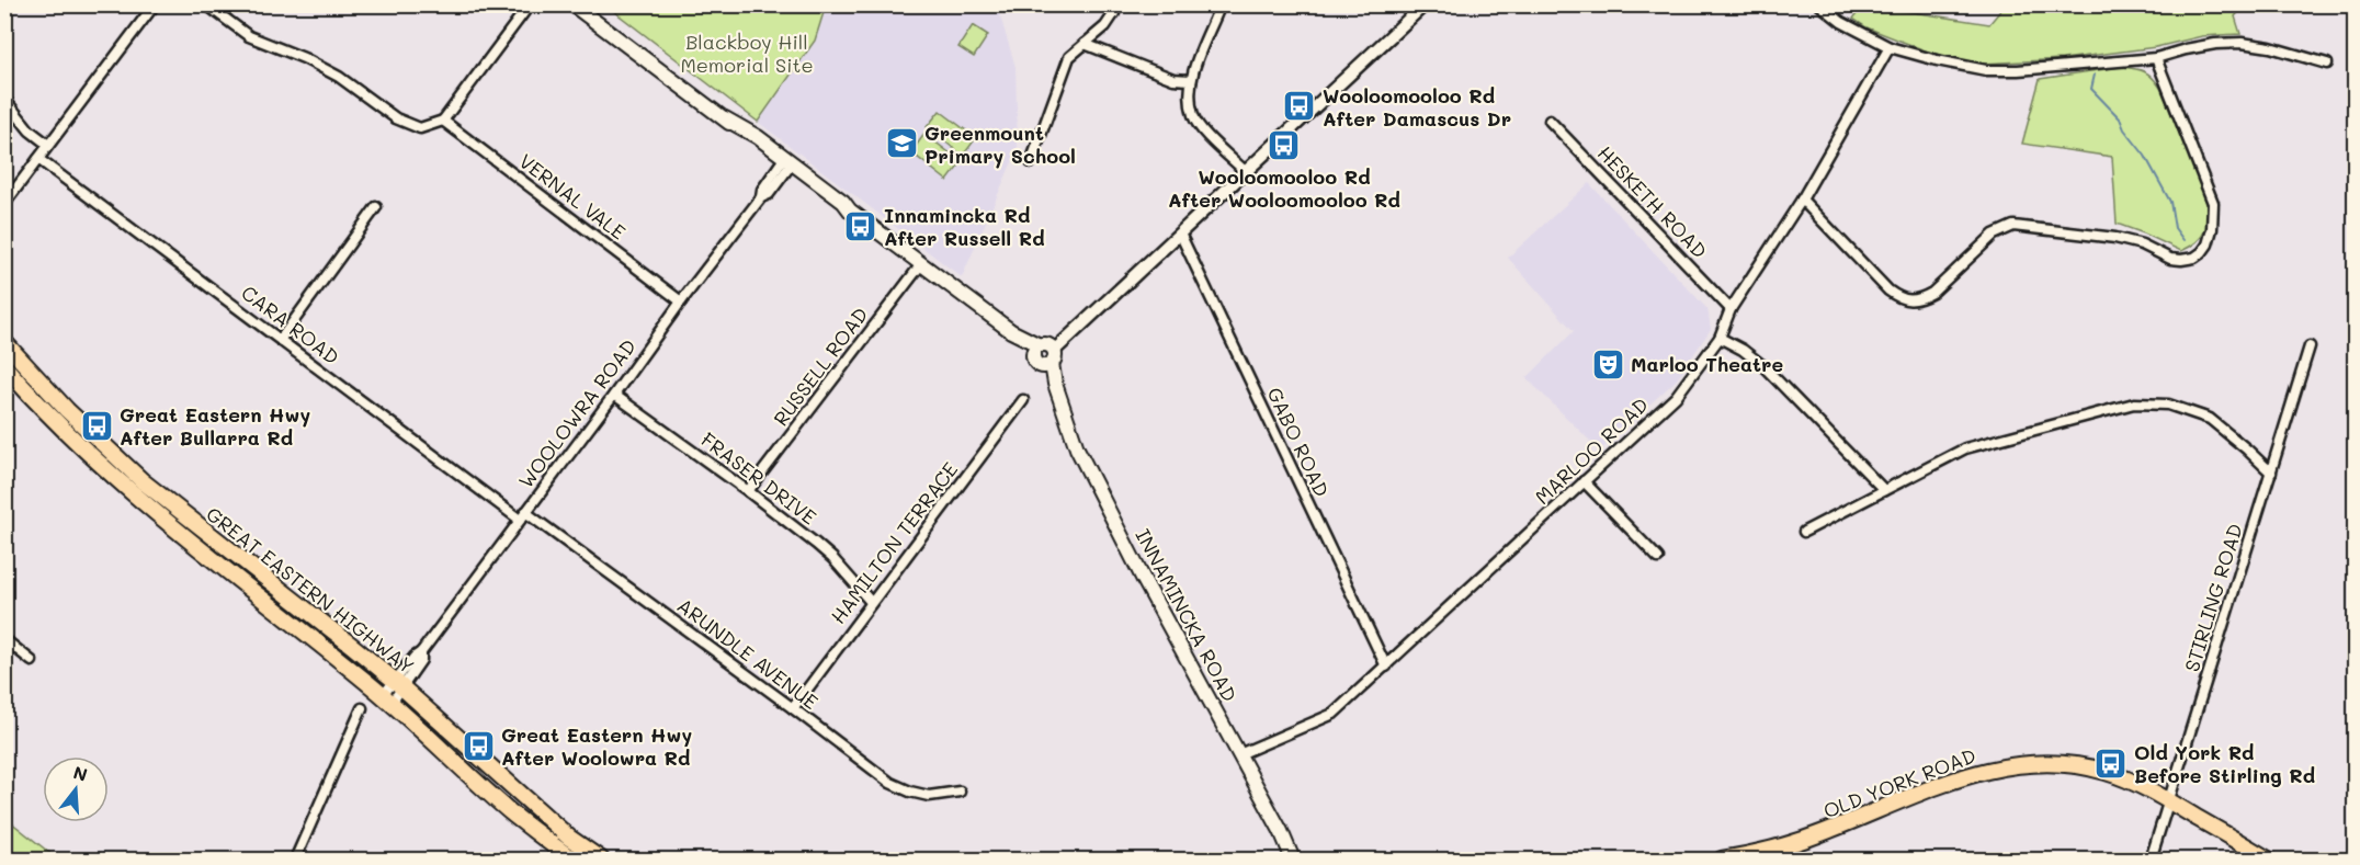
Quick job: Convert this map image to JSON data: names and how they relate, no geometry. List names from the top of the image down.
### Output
{
  "streets": {
    "main road": ["GREAT EASTERN HIGHWAY", "INNAMINCKA ROAD", "OLD YORK ROAD"],
    "street": [
      "VERNAL VALE",
      "HESKETH ROAD",
      "CARA ROAD",
      "RUSSELL ROAD",
      "WOOLOWRA ROAD",
      "GABO ROAD",
      "MARLOO ROAD",
      "FRASER DRIVE",
      "HAMILTON TERRACE",
      "STIRLING ROAD",
      "ARUNDLE AVENUE"
    ]
  },
  "crossings": [
    ["VERNAL VALE", "WOOLOWRA ROAD"],
    ["HESKETH ROAD", "MARLOO ROAD"],
    ["CARA ROAD", "WOOLOWRA ROAD"],
    ["CARA ROAD", "ARUNDLE AVENUE"],
    ["RUSSELL ROAD", "FRASER DRIVE"],
    ["RUSSELL ROAD", "INNAMINCKA ROAD"],
    ["WOOLOWRA ROAD", "FRASER DRIVE"],
    ["WOOLOWRA ROAD", "GREAT EASTERN HIGHWAY"],
    ["WOOLOWRA ROAD", "INNAMINCKA ROAD"],
    ["WOOLOWRA ROAD", "ARUNDLE AVENUE"],
    ["GABO ROAD", "MARLOO ROAD"],
    ["MARLOO ROAD", "INNAMINCKA ROAD"],
    ["FRASER DRIVE", "HAMILTON TERRACE"],
    ["HAMILTON TERRACE", "ARUNDLE AVENUE"],
    ["STIRLING ROAD", "OLD YORK ROAD"]
  ],
  "parks": ["Blackboy Hill Memorial Site"],
  "places": {
    "bus stop": [
      "Wooloomooloo Rd After Damascus Dr",
      "Wooloomooloo Rd After Wooloomooloo Rd",
      "Innamincka Rd After Russell Rd",
      "Great Eastern Hwy After Bullarra Rd",
      "Great Eastern Hwy After Woolowra Rd",
      "Old York Rd Before Stirling Rd"
    ],
    "school or university": ["Greenmount Primary School"],
    "theatre": ["Marloo Theatre"]
  },
  "north": "top"
}
